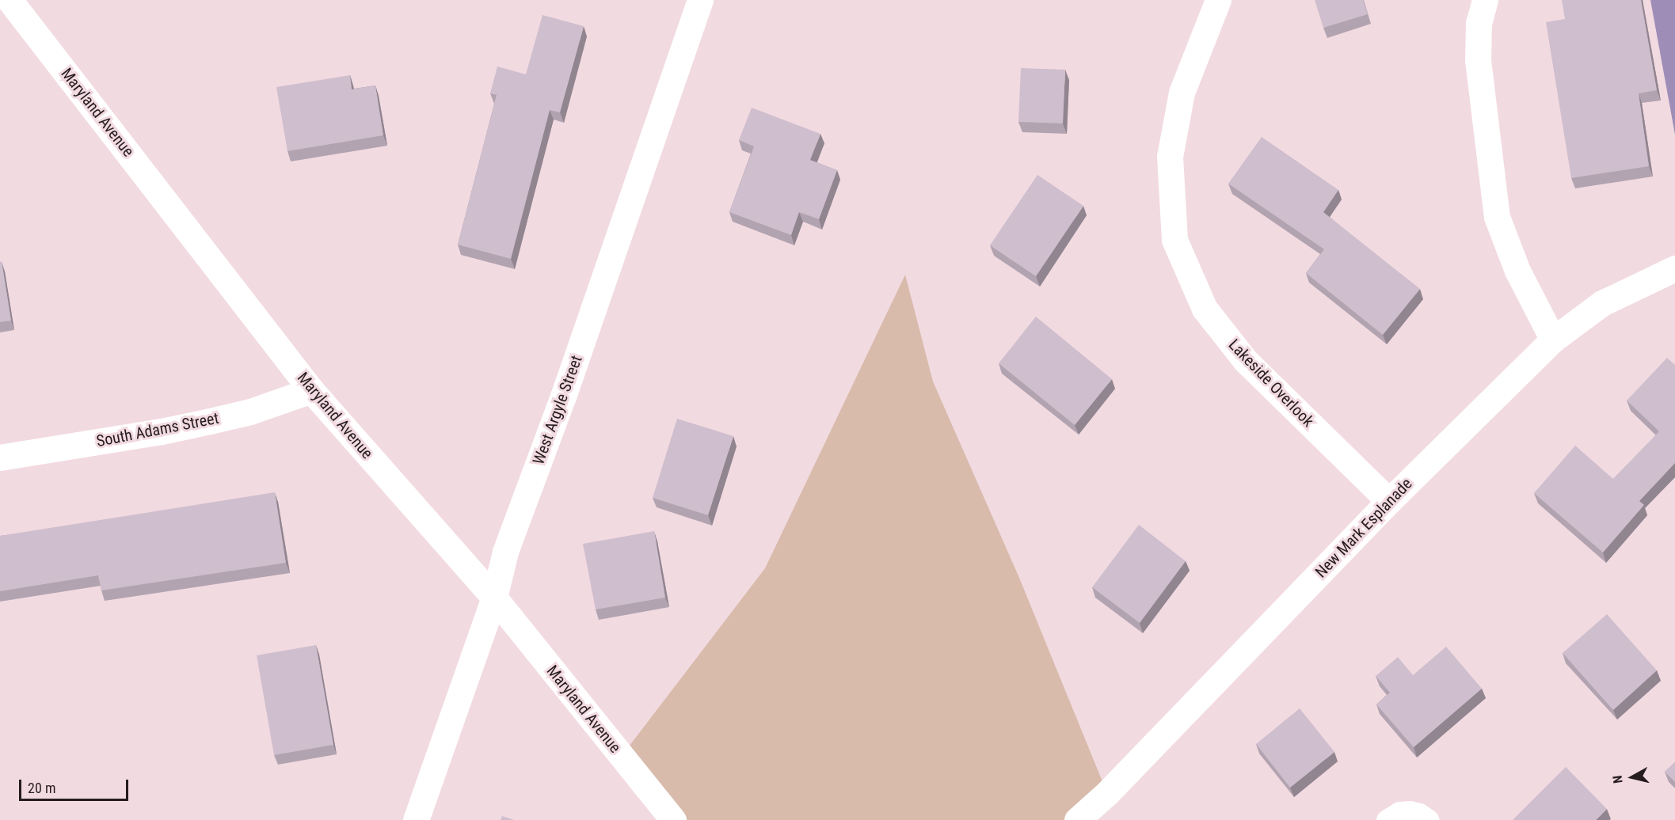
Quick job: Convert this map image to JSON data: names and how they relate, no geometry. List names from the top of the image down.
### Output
{
  "streets": {
    "street": [
      "Maryland Avenue",
      "Lakeside Overlook",
      "West Argyle Street",
      "South Adams Street",
      "New Mark Esplanade"
    ]
  },
  "crossings": [
    ["Maryland Avenue", "West Argyle Street"],
    ["Maryland Avenue", "South Adams Street"],
    ["Lakeside Overlook", "New Mark Esplanade"]
  ],
  "scale_bar": "20 m",
  "north": "left"
}
